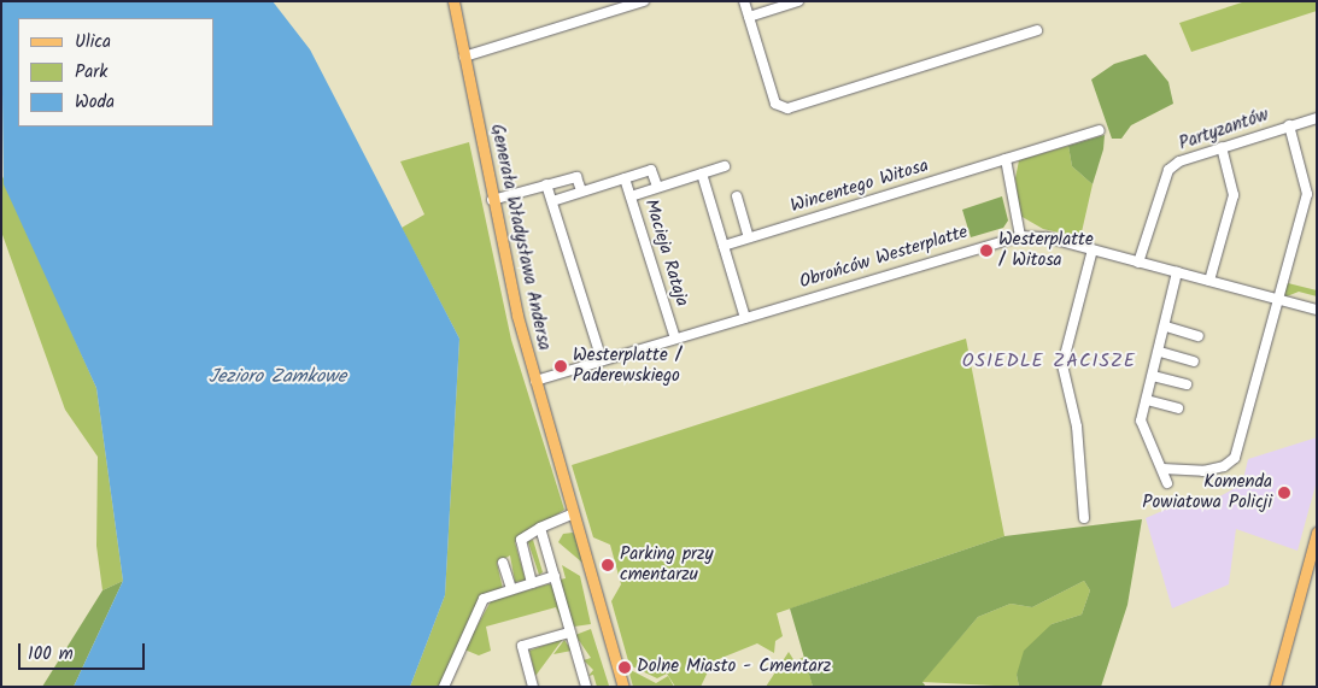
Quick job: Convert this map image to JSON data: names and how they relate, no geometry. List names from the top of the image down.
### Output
{
  "streets": {
    "main road": ["Generała Władysława Andersa"],
    "street": [
      "Partyzantów",
      "Wincentego Witosa",
      "Macieja Rataja",
      "Obrońców Westerplatte"
    ]
  },
  "crossings": [
    ["Partyzantów", "Obrońców Westerplatte"],
    ["Generała Władysława Andersa", "Obrońców Westerplatte"],
    ["Macieja Rataja", "Obrońców Westerplatte"]
  ],
  "districts": ["OSIEDLE ZACISZE"],
  "water": ["Jezioro Zamkowe"],
  "places": [
    "Westerplatte / Witosa",
    "Westerplatte / Paderewskiego",
    "Komenda Powiatowa Policji",
    "Parking przy cmentarzu",
    "Dolne Miasto - Cmentarz"
  ],
  "legend": ["Ulica", "Park", "Woda"],
  "scale_bar": "100 m"
}
